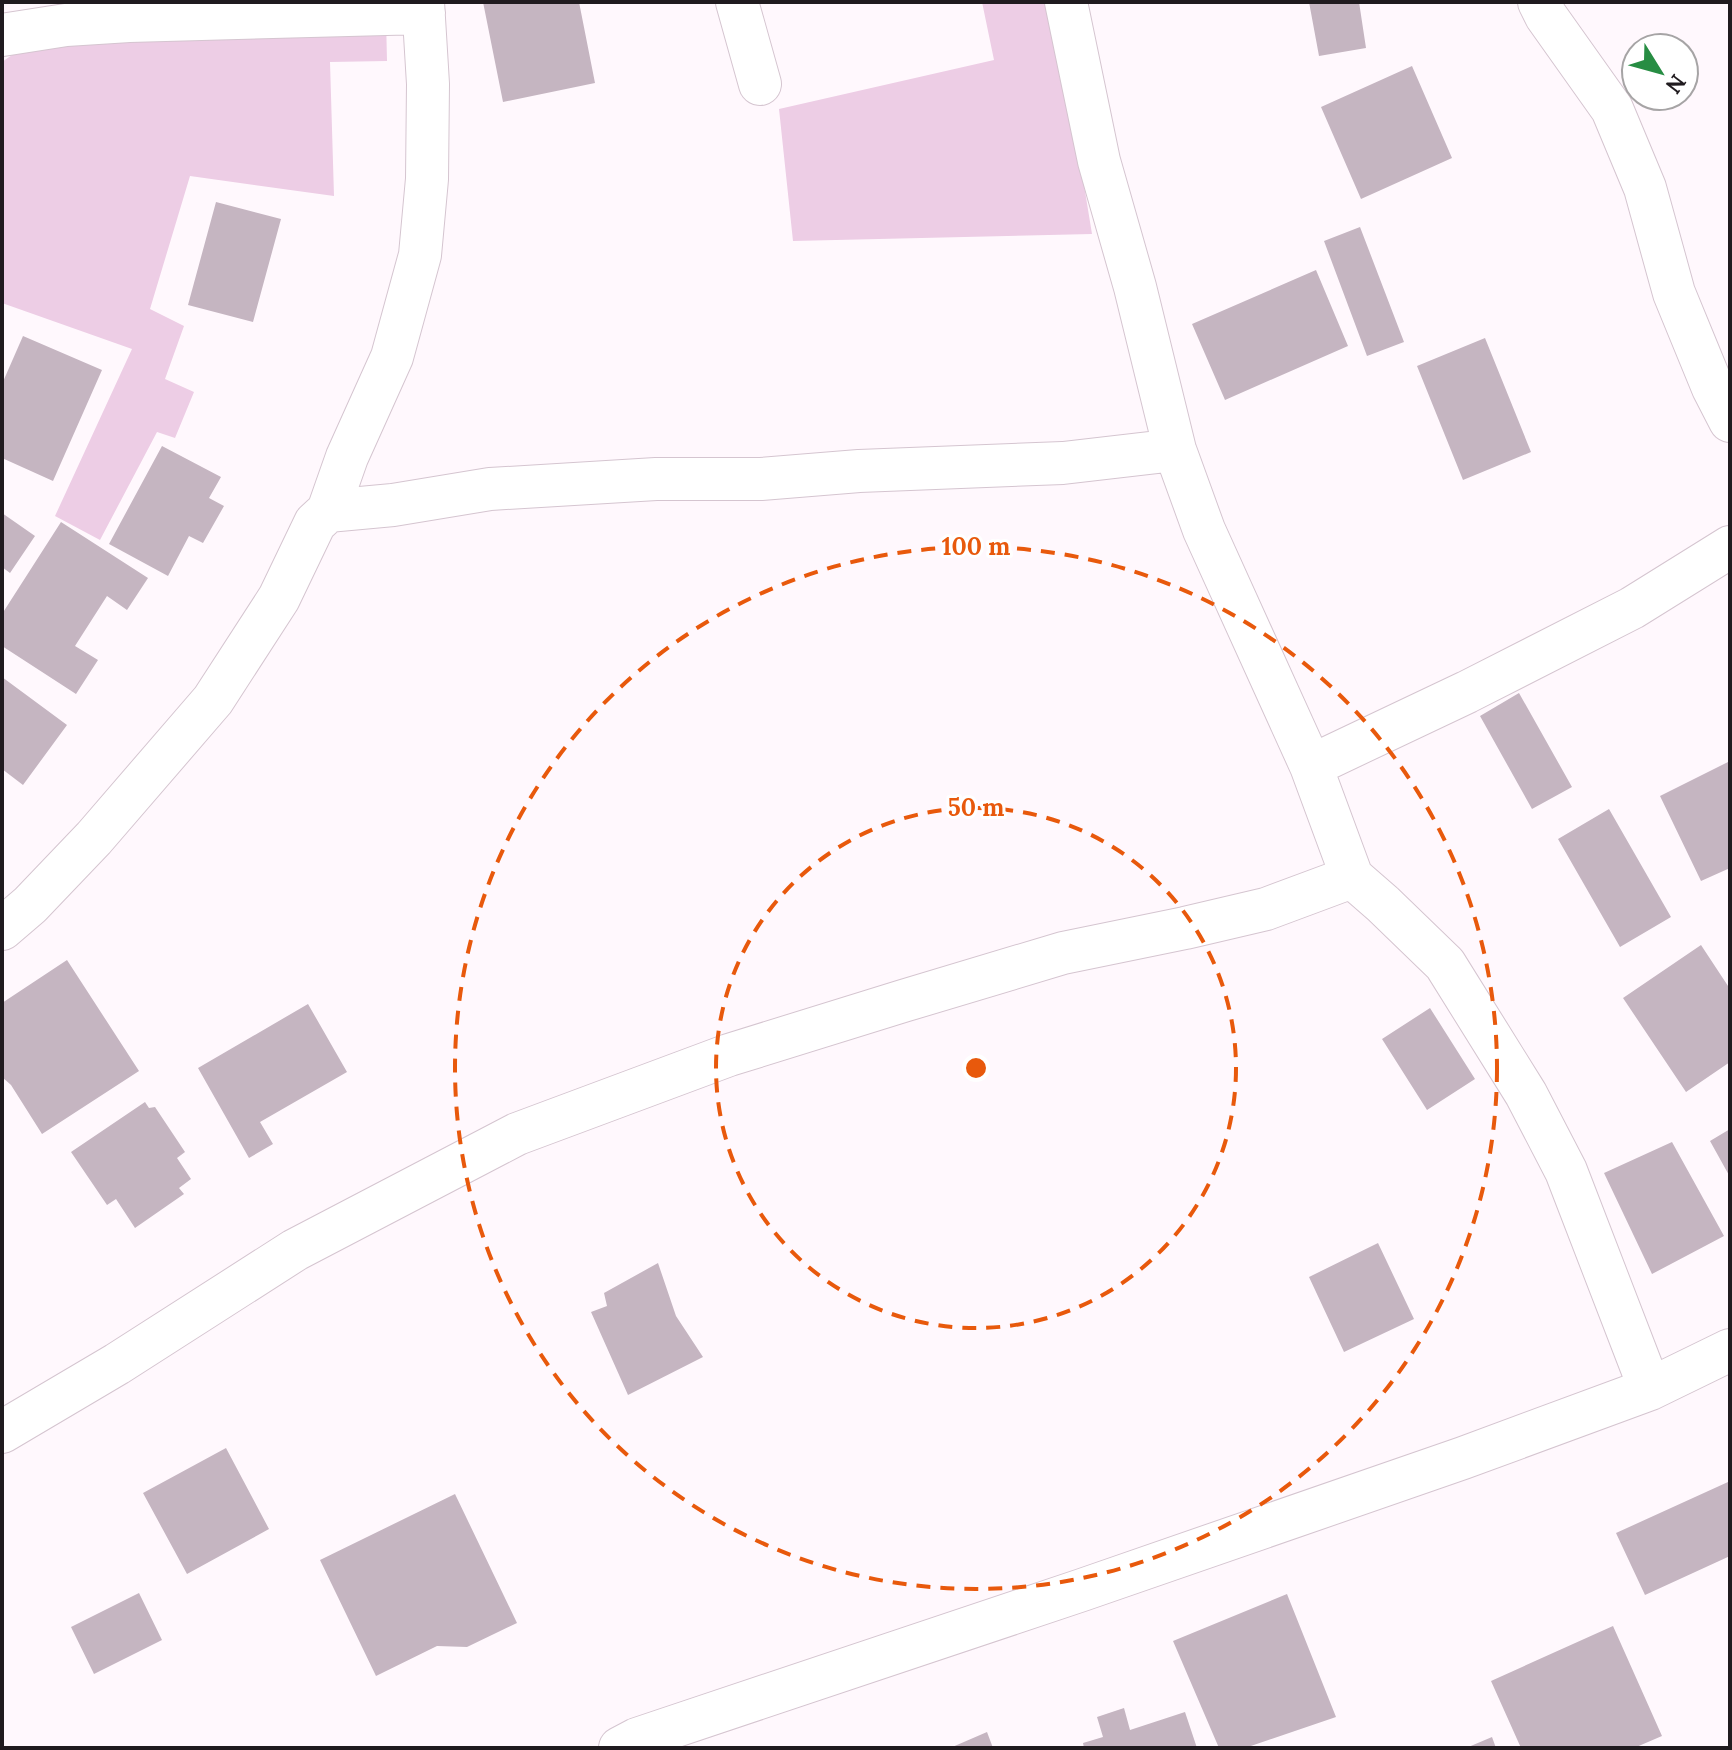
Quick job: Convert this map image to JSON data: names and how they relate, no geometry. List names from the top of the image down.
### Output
{
  "north": "bottom right",
  "rings": ["100 m", "50 m"]
}
